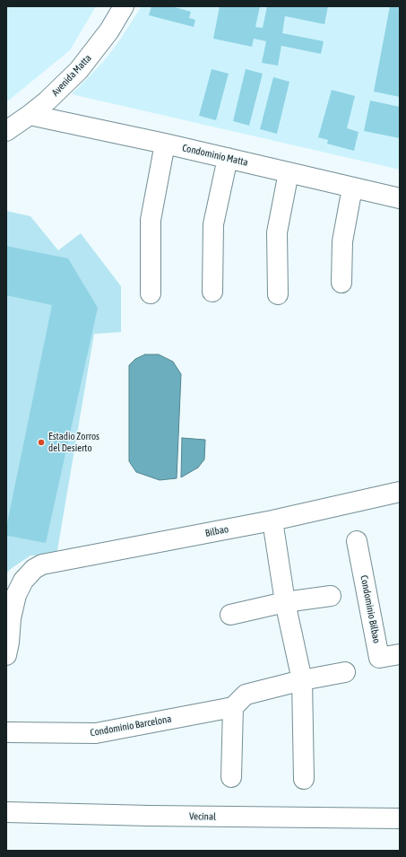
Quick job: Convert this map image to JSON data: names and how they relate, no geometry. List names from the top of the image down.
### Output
{
  "streets": {
    "street": [
      "Avenida Matta",
      "Condominio Matta",
      "Bilbao",
      "Condominio Bilbao",
      "Condominio Barcelona",
      "Vecinal"
    ]
  },
  "crossings": [
    ["Avenida Matta", "Condominio Matta"]
  ],
  "places": ["Estadio Zorros del Desierto"]
}
